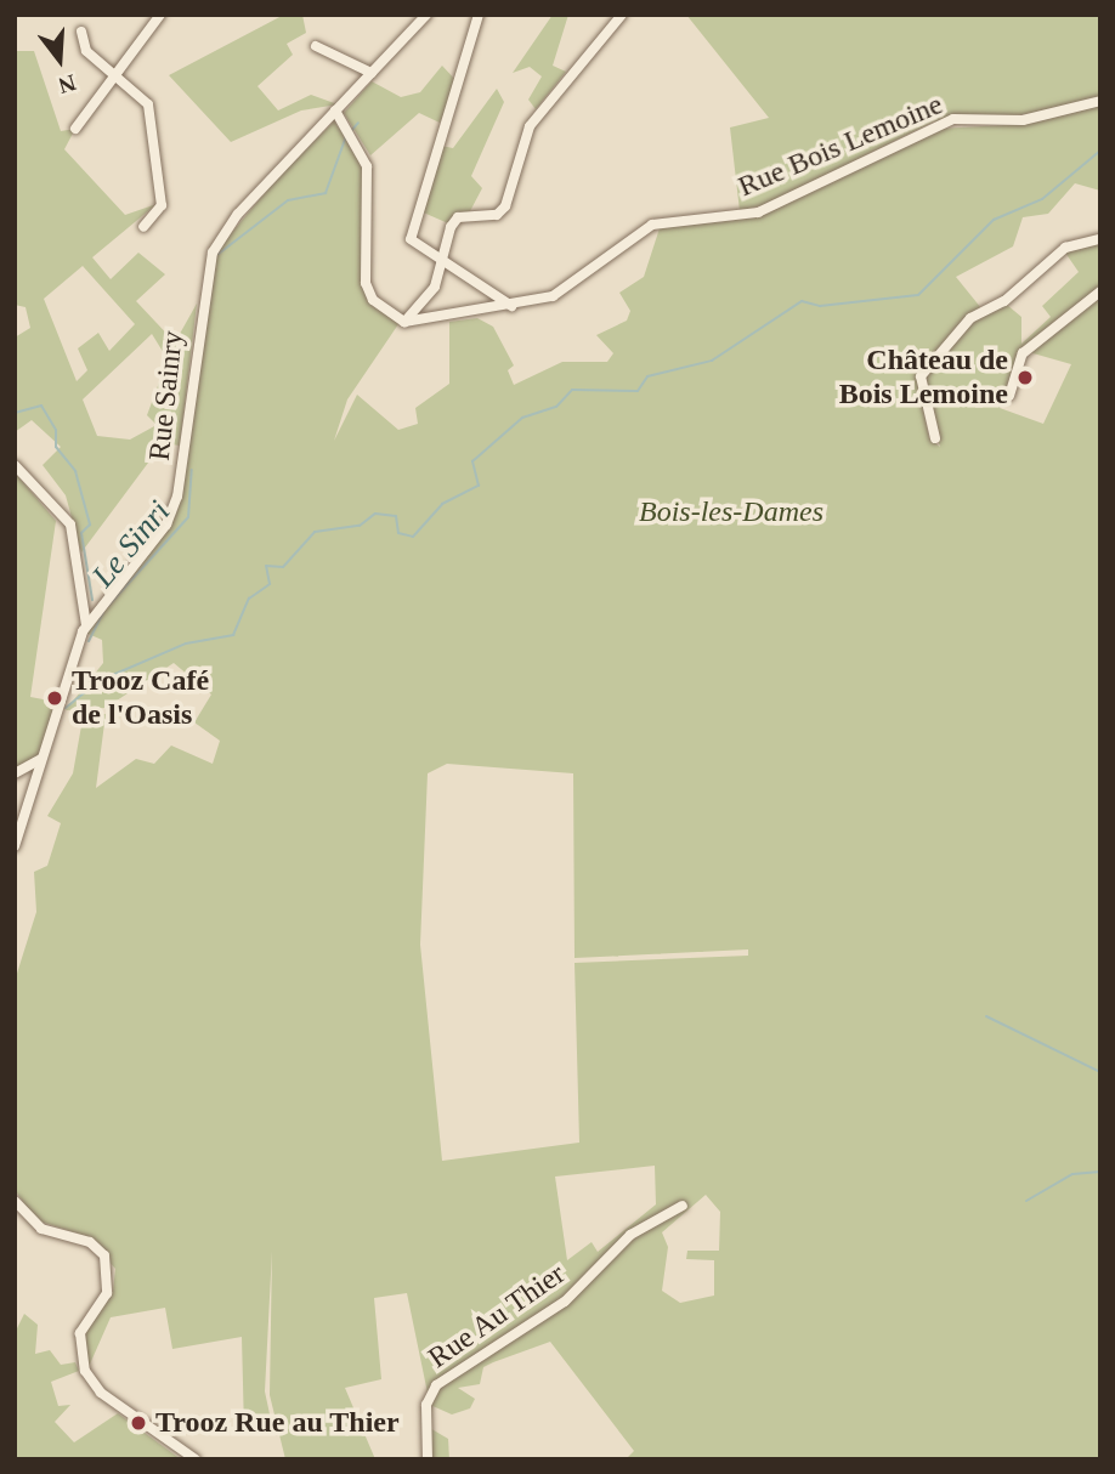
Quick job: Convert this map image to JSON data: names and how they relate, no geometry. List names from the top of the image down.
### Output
{
  "streets": {
    "street": ["Rue Bois Lemoine", "Rue Sainry", "Rue Au Thier"]
  },
  "water": ["Le Sinri"],
  "parks": ["Bois-les-Dames"],
  "places": ["Château de Bois Lemoine", "Trooz Café de l'Oasis", "Trooz Rue au Thier"],
  "north": "bottom"
}
